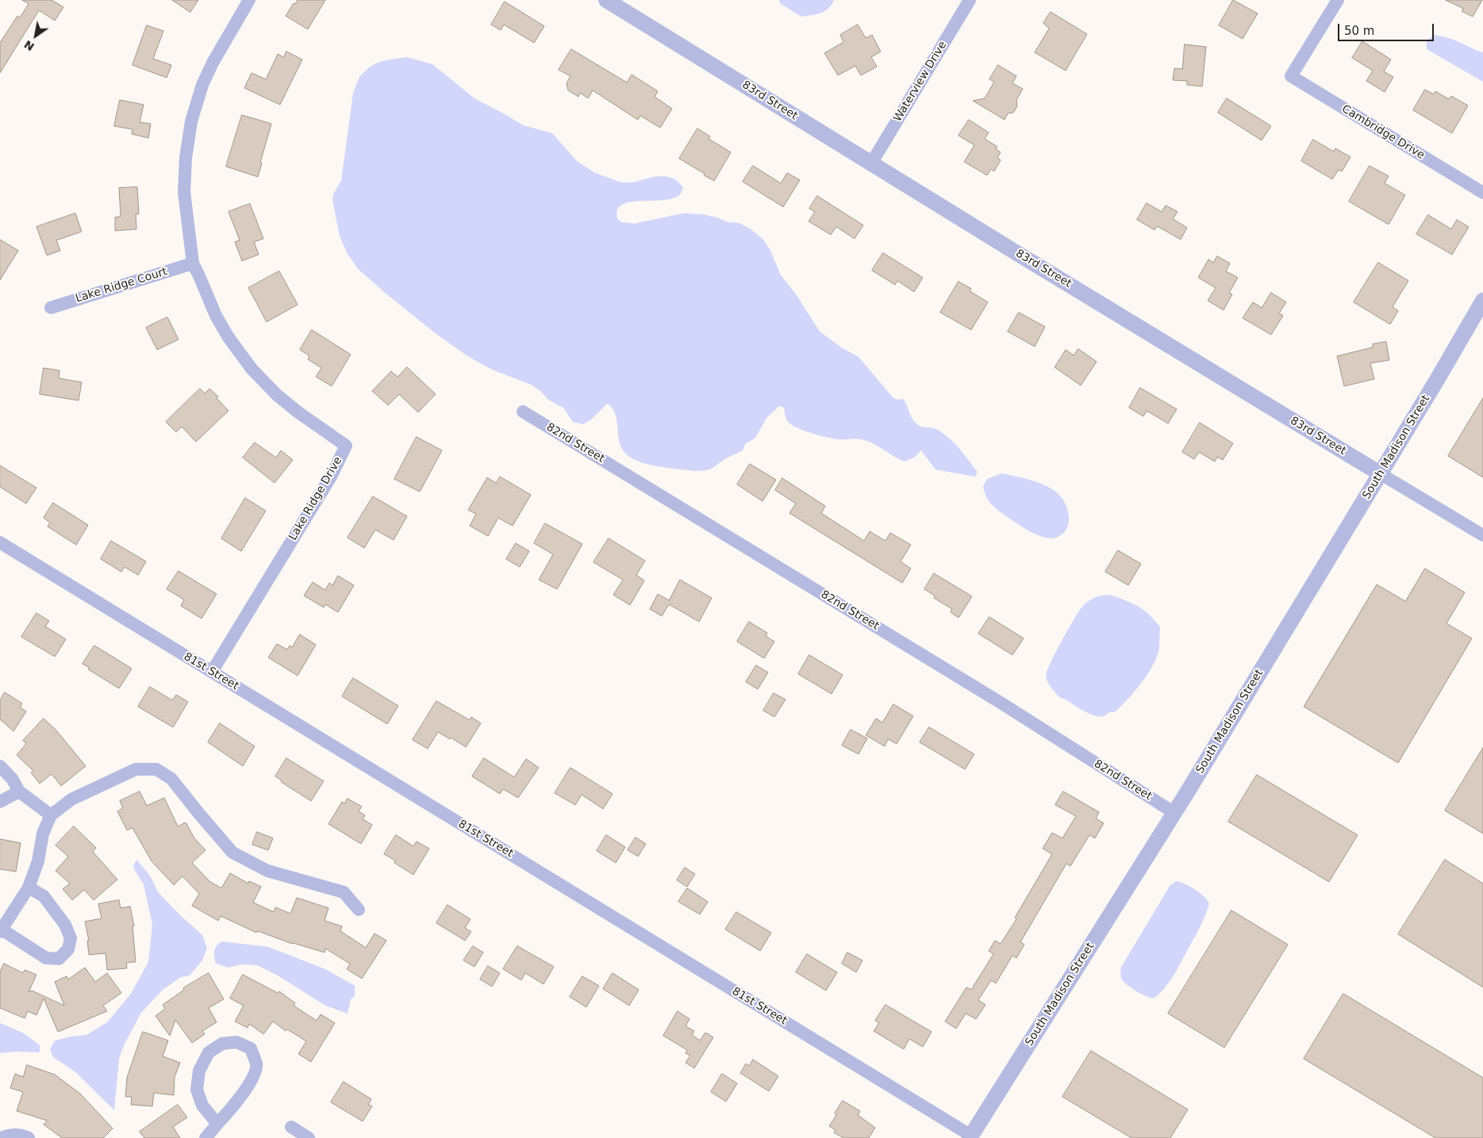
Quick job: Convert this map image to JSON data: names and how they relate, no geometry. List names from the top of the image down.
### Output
{
  "streets": {
    "street": [
      "Waterview Drive",
      "83rd Street",
      "Cambridge Drive",
      "Lake Ridge Court",
      "82nd Street",
      "South Madison Street",
      "Lake Ridge Drive",
      "81st Street"
    ]
  },
  "crossings": [
    ["Waterview Drive", "83rd Street"],
    ["83rd Street", "South Madison Street"],
    ["Lake Ridge Court", "Lake Ridge Drive"],
    ["82nd Street", "South Madison Street"],
    ["South Madison Street", "81st Street"],
    ["Lake Ridge Drive", "81st Street"]
  ],
  "scale_bar": "50 m",
  "north": "bottom left"
}
